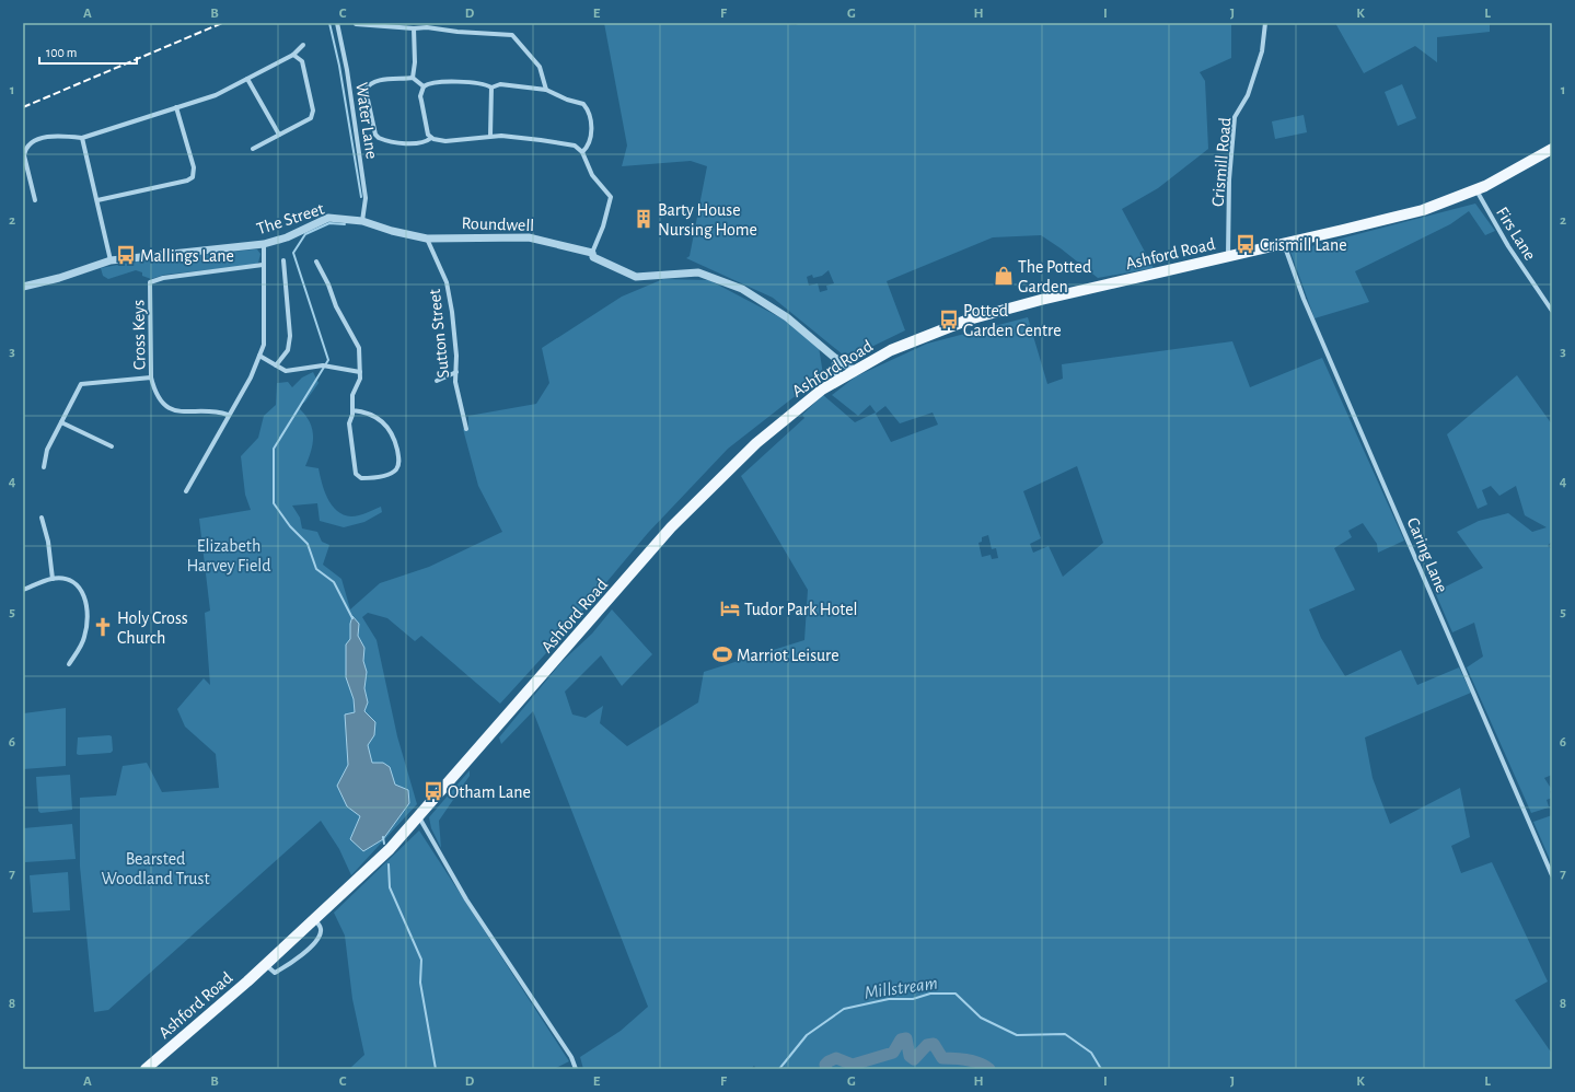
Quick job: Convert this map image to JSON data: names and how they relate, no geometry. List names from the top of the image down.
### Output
{
  "streets": {
    "main road": ["Ashford Road"],
    "street": [
      "Water Lane",
      "Crismill Road",
      "The Street",
      "Roundwell",
      "Firs Lane",
      "Sutton Street",
      "Cross Keys",
      "Caring Lane"
    ]
  },
  "crossings": [
    ["Water Lane", "The Street"],
    ["Water Lane", "Roundwell"],
    ["Crismill Road", "Ashford Road"],
    ["The Street", "Roundwell"],
    ["Roundwell", "Ashford Road"],
    ["Roundwell", "Sutton Street"],
    ["Firs Lane", "Ashford Road"],
    ["Ashford Road", "Caring Lane"]
  ],
  "water": ["Millstream"],
  "parks": ["Elizabeth Harvey Field", "Bearsted Woodland Trust"],
  "places": {
    "building": ["Barty House Nursing Home"],
    "bus stop": [
      "Crismill Lane",
      "Mallings Lane",
      "Potted Garden Centre",
      "Otham Lane"
    ],
    "shop": ["The Potted Garden"],
    "hotel": ["Tudor Park Hotel"],
    "church": ["Holy Cross Church"],
    "sports": ["Marriot Leisure"]
  },
  "scale_bar": "100 m",
  "grid": {
    "columns": [
      "A",
      "B",
      "C",
      "D",
      "E",
      "F",
      "G",
      "H",
      "I",
      "J",
      "K",
      "L"
    ],
    "rows": [
      "1",
      "2",
      "3",
      "4",
      "5",
      "6",
      "7",
      "8"
    ]
  }
}
